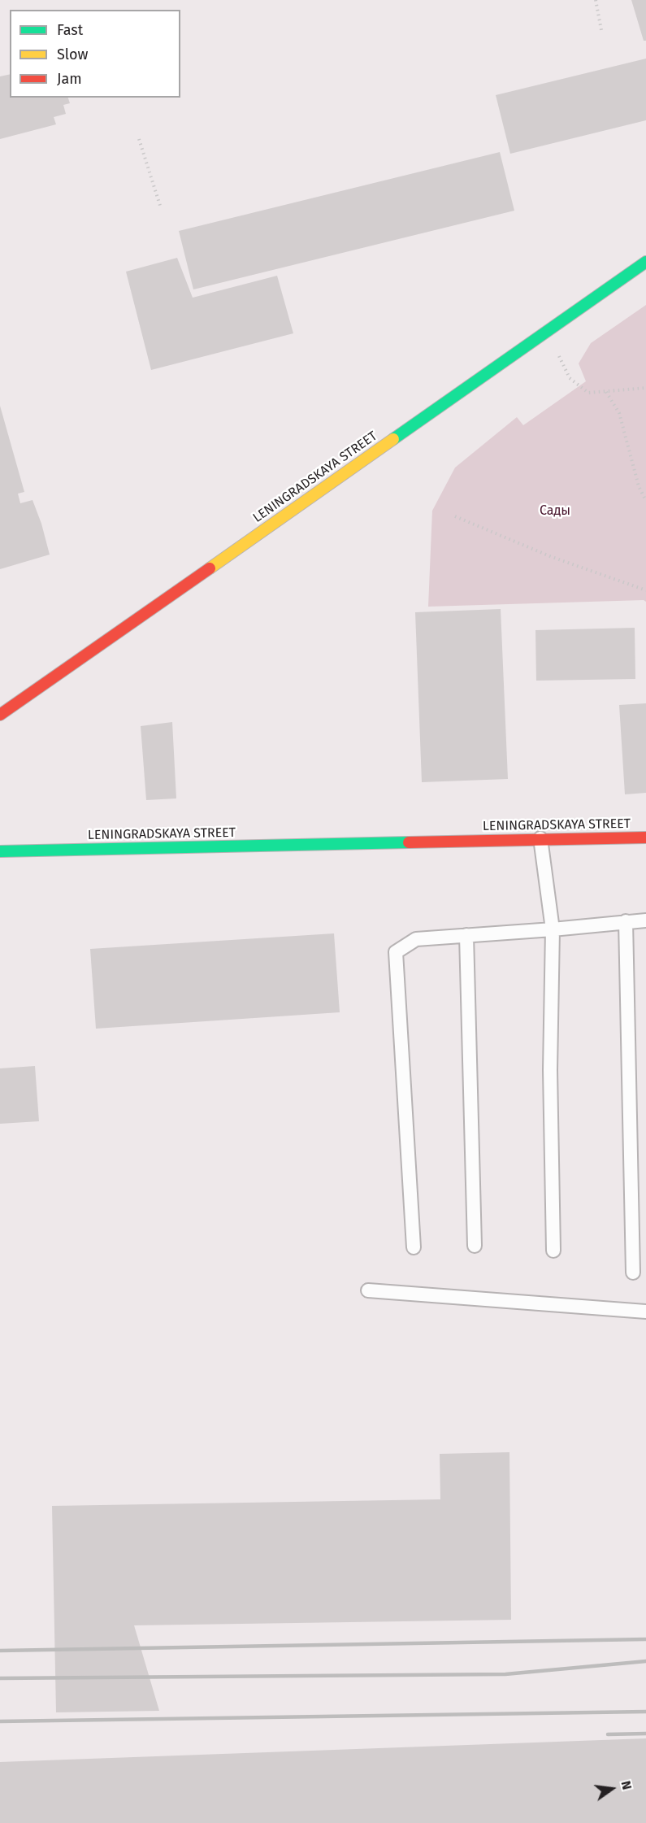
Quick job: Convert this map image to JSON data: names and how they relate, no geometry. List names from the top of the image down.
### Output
{
  "streets": {
    "street": ["LENINGRADSKAYA STREET"]
  },
  "parks": ["Сады"],
  "legend": ["Fast", "Slow", "Jam"],
  "north": "right"
}
